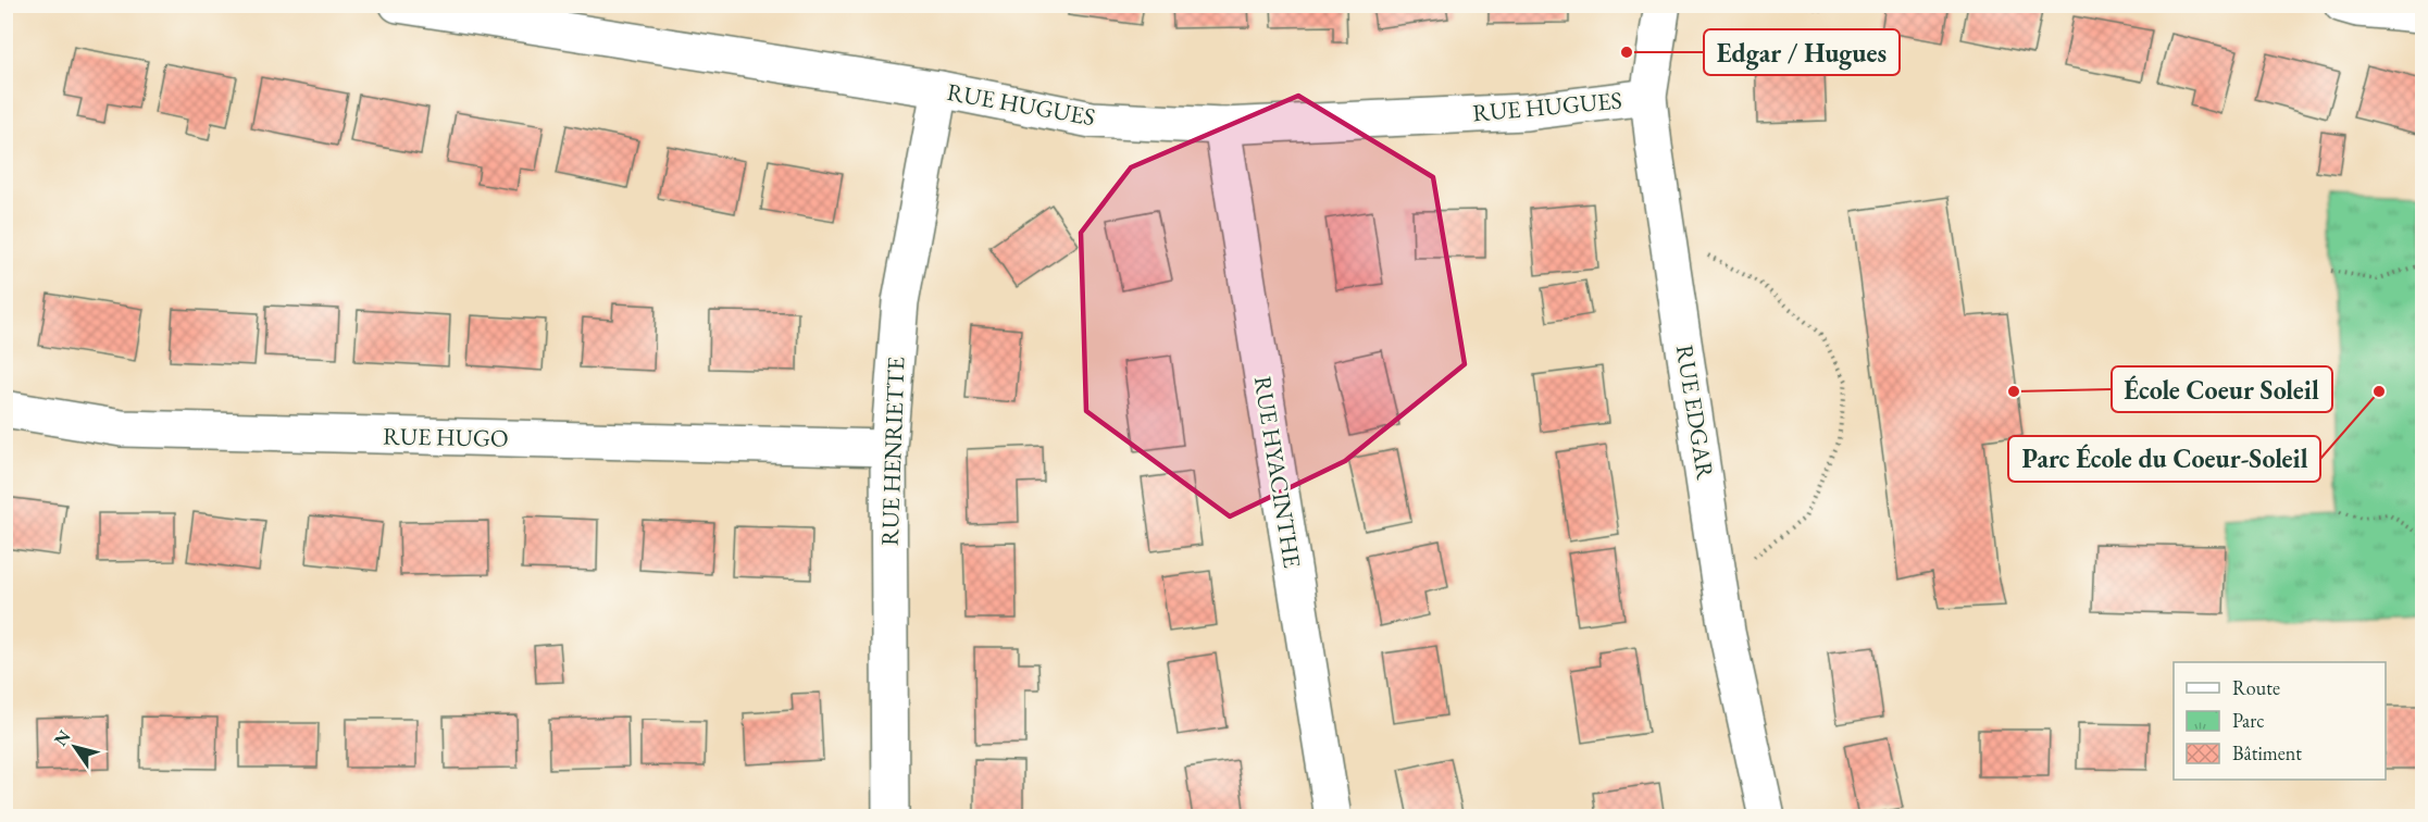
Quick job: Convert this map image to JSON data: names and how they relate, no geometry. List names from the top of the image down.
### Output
{
  "streets": {
    "street": [
      "RUE HUGUES",
      "RUE EDGAR",
      "RUE HUGO",
      "RUE HENRIETTE",
      "RUE HYACINTHE"
    ]
  },
  "crossings": [
    ["RUE HUGUES", "RUE EDGAR"],
    ["RUE HUGUES", "RUE HENRIETTE"],
    ["RUE HUGUES", "RUE HYACINTHE"],
    ["RUE HUGO", "RUE HENRIETTE"]
  ],
  "places": ["Edgar / Hugues", "École Coeur Soleil", "Parc École du Coeur-Soleil"],
  "legend": ["Route", "Parc", "Bâtiment"],
  "north": "top left"
}
